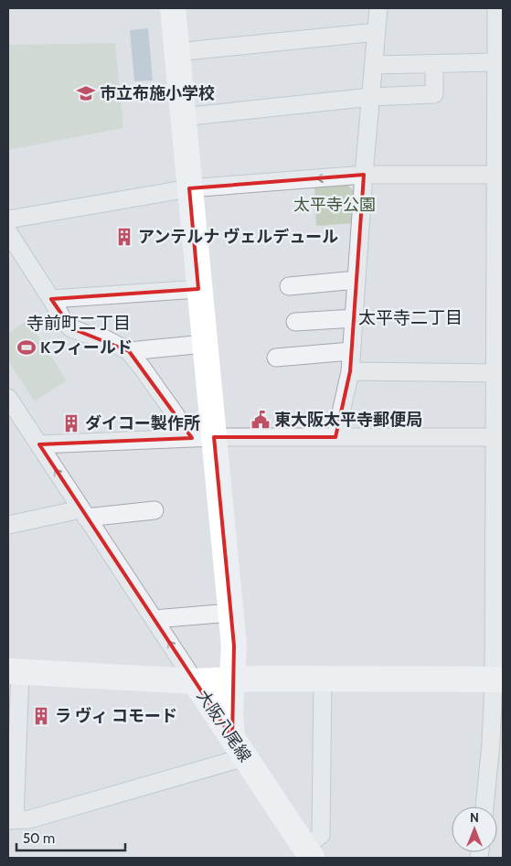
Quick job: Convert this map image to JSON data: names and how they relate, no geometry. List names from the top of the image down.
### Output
{
  "streets": {
    "street": ["大阪八尾線"]
  },
  "districts": ["太平寺二丁目", "寺前町二丁目"],
  "parks": ["太平寺公園"],
  "places": {
    "school or university": ["市立布施小学校"],
    "building": ["アンテルナ ヴェルデュール", "ダイコー製作所", "ラ ヴィ コモード"],
    "sports": ["Kフィールド"],
    "public building": ["東大阪太平寺郵便局"]
  },
  "scale_bar": "50 m",
  "north": "top"
}
